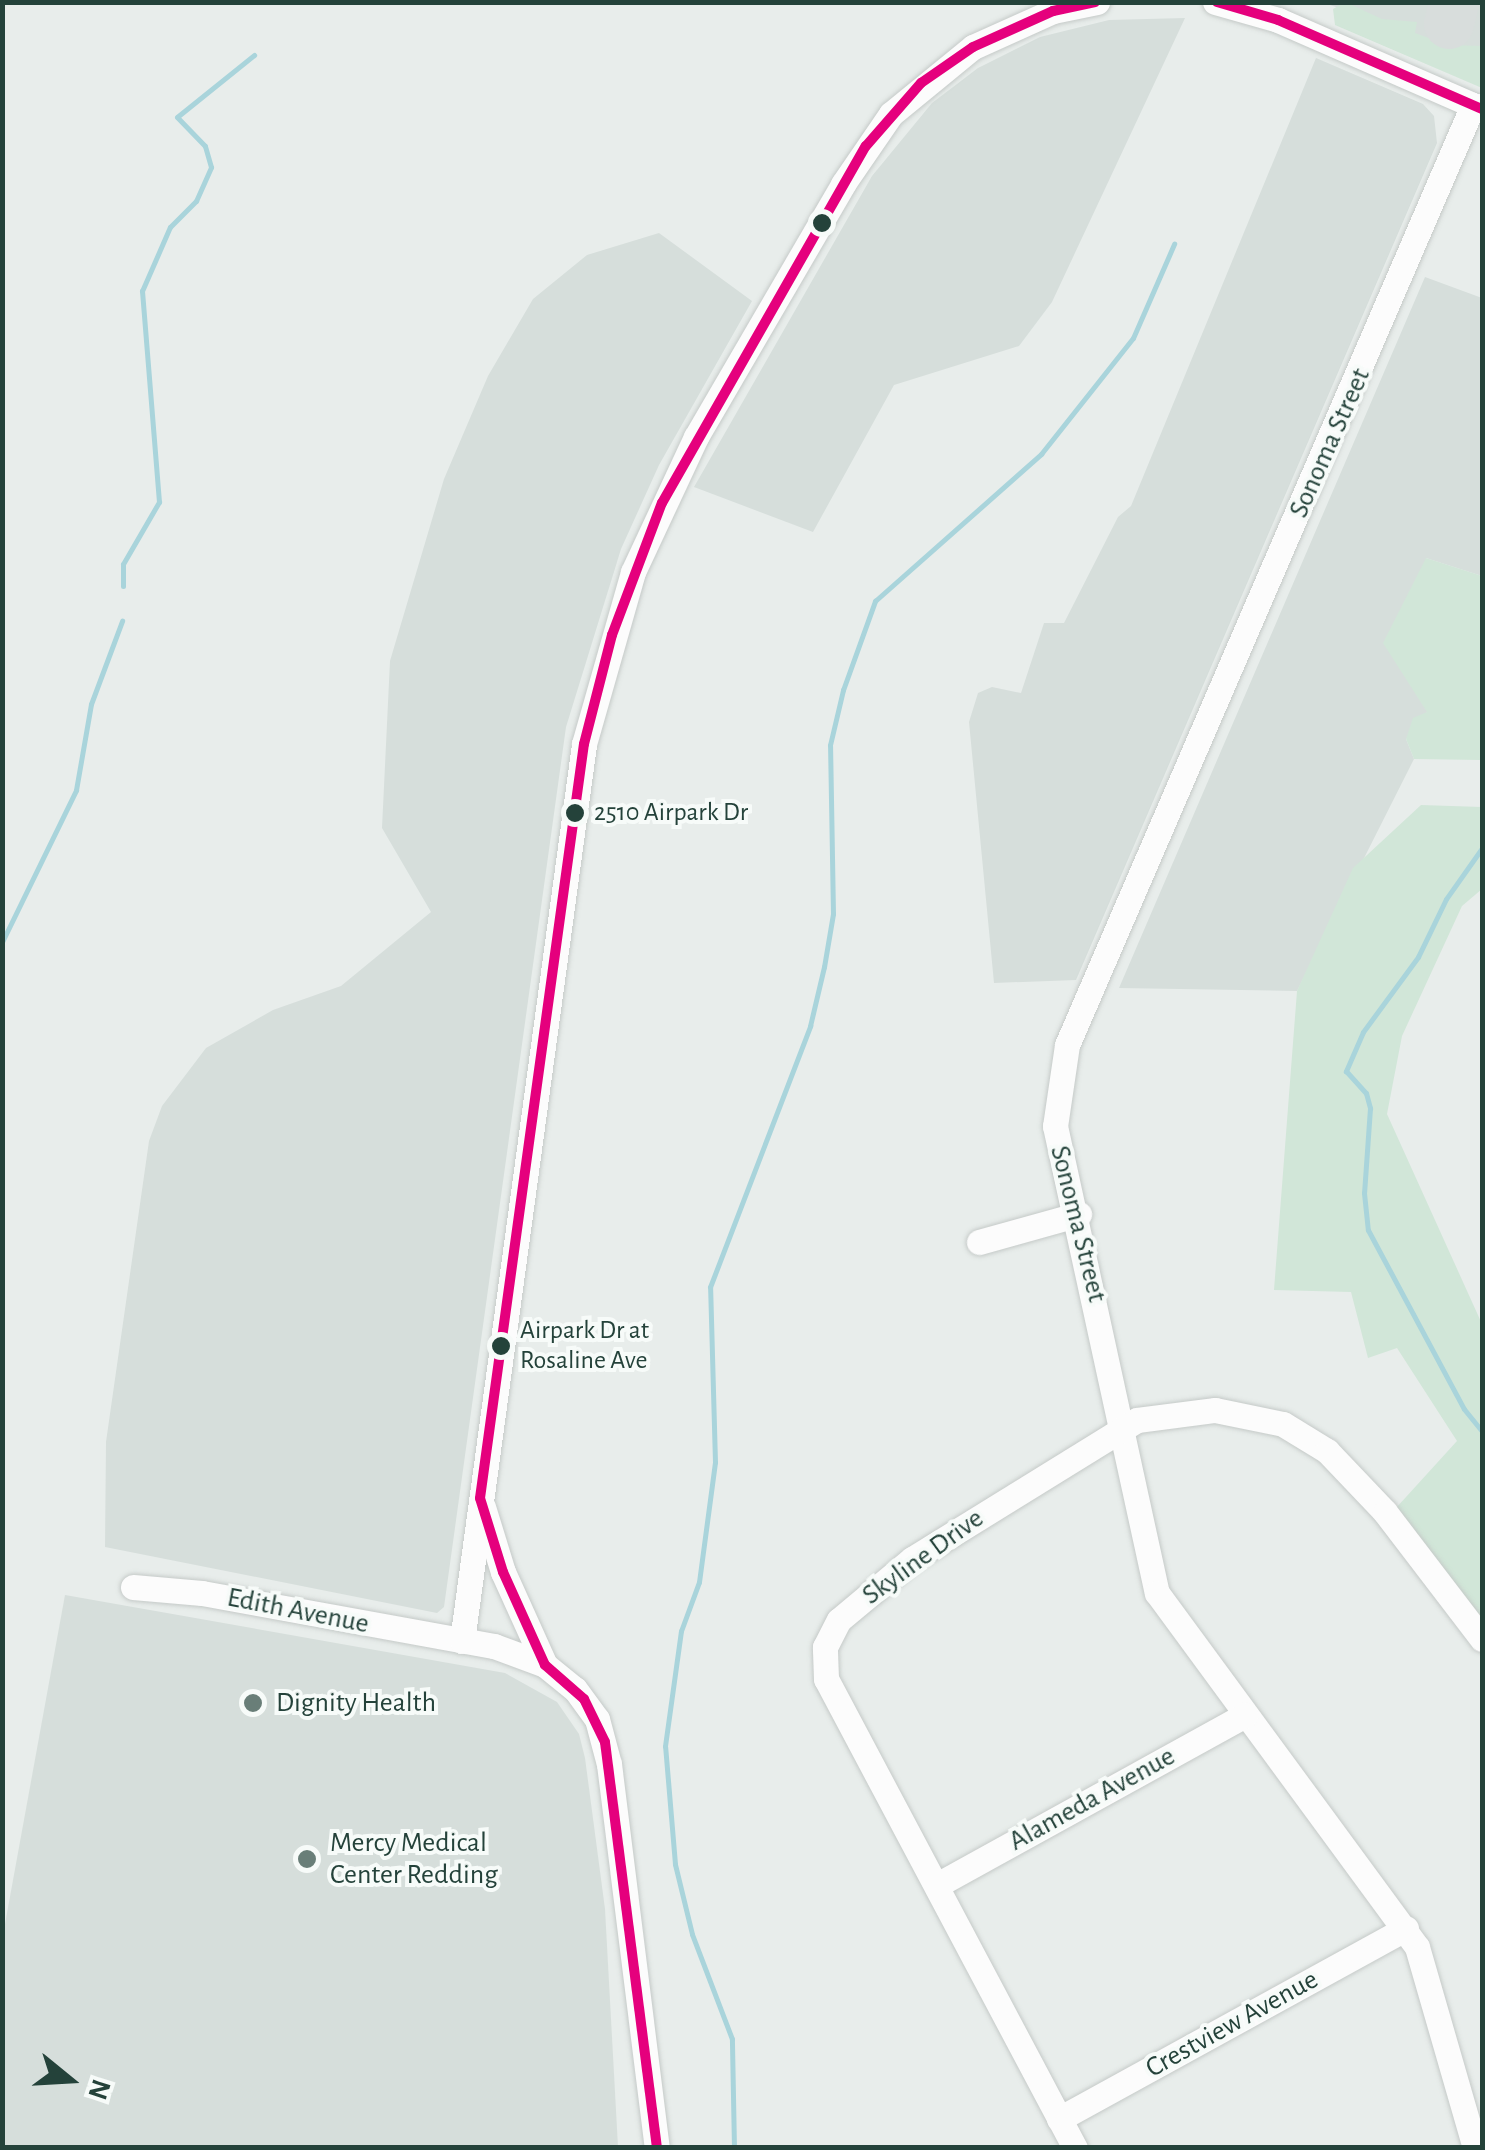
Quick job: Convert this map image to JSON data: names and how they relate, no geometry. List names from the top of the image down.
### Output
{
  "streets": {
    "street": [
      "Sonoma Street",
      "Skyline Drive",
      "Edith Avenue",
      "Alameda Avenue",
      "Crestview Avenue"
    ]
  },
  "crossings": [
    ["Sonoma Street", "Skyline Drive"],
    ["Sonoma Street", "Alameda Avenue"],
    ["Sonoma Street", "Crestview Avenue"],
    ["Skyline Drive", "Alameda Avenue"],
    ["Skyline Drive", "Crestview Avenue"]
  ],
  "places": [
    "2510 Airpark Dr",
    "Airpark Dr at Rosaline Ave",
    "Dignity Health",
    "Mercy Medical Center Redding"
  ],
  "north": "right"
}
